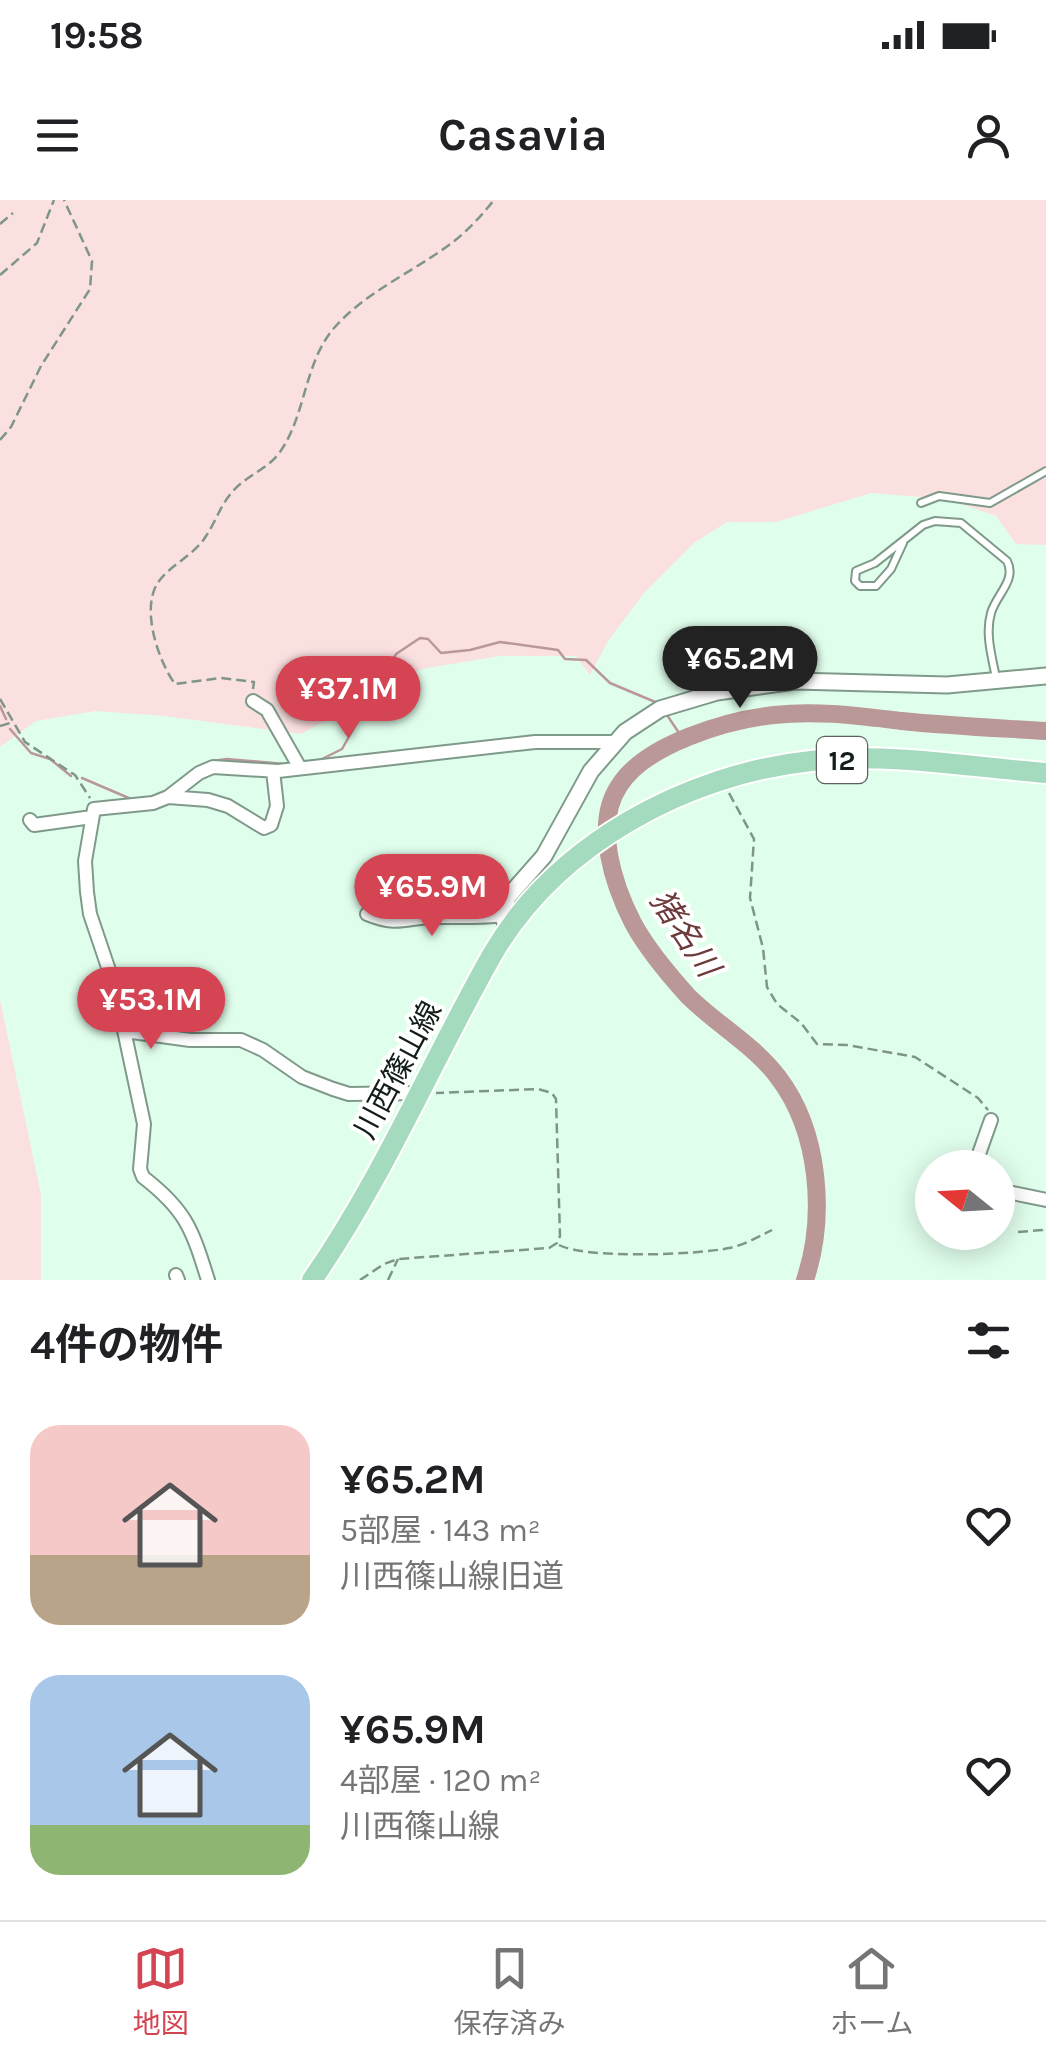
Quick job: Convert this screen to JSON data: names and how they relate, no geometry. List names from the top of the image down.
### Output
{
  "streets": {
    "main road": ["12", "川西篠山線"]
  },
  "water": ["猪名川"],
  "north": "left",
  "page": {
    "status": "19:58",
    "header": "Casavia",
    "price": [
      "¥65.2M",
      "¥37.1M",
      "¥65.9M",
      "¥53.1M"
    ],
    "heading": "4件の物件",
    "list": [
      {
        "name": "¥65.2M",
        "note": "5部屋 · 143 m² · 川西篠山線旧道"
      },
      {
        "name": "¥65.9M",
        "note": "4部屋 · 120 m² · 川西篠山線"
      }
    ],
    "tabs": ["地図", "保存済み", "ホーム"]
  }
}
